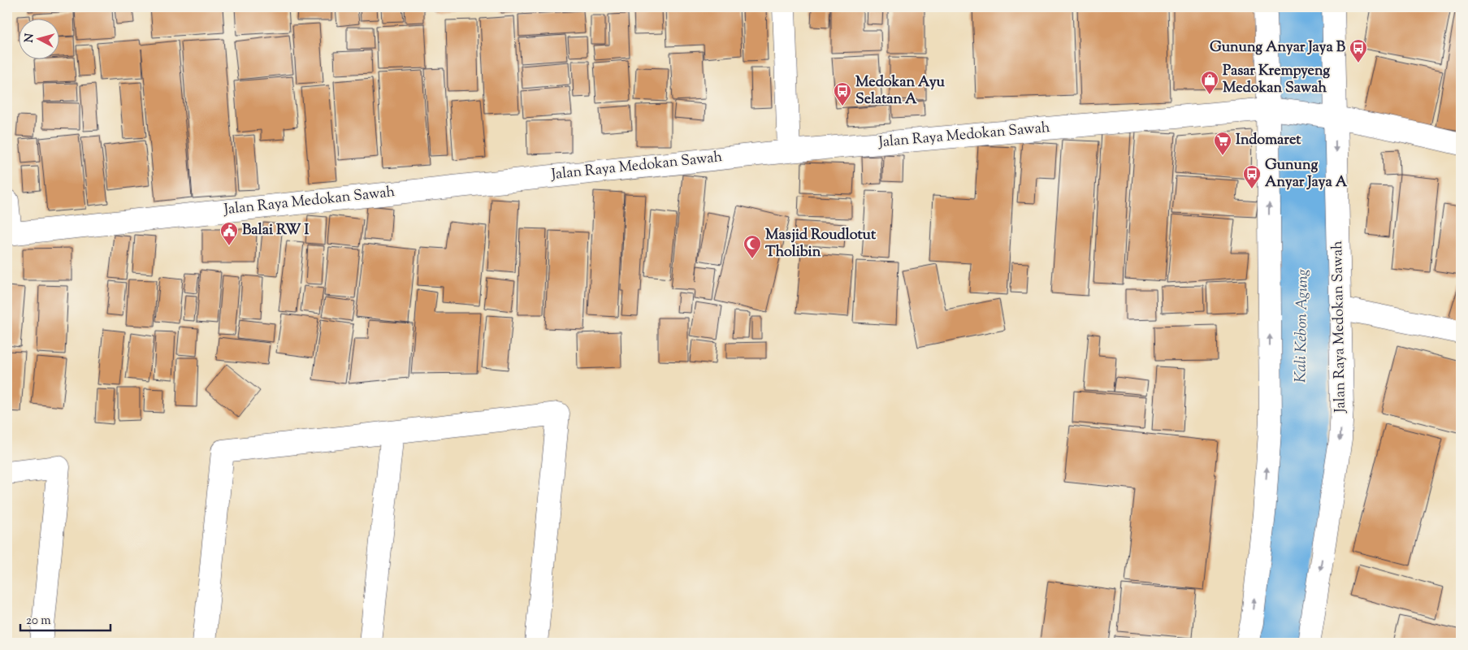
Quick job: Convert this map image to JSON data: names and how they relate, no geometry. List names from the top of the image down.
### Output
{
  "streets": {
    "street": ["Jalan Raya Medokan Sawah"]
  },
  "water": ["Kali Kebon Agung"],
  "places": {
    "bus stop": ["Gunung Anyar Jaya B", "Medokan Ayu Selatan A", "Gunung Anyar Jaya A"],
    "shop": ["Pasar Krempyeng Medokan Sawah"],
    "supermarket": ["Indomaret"],
    "public building": ["Balai RW I"],
    "mosque": ["Masjid Roudlotut Tholibin"]
  },
  "scale_bar": "20 m",
  "north": "left"
}
